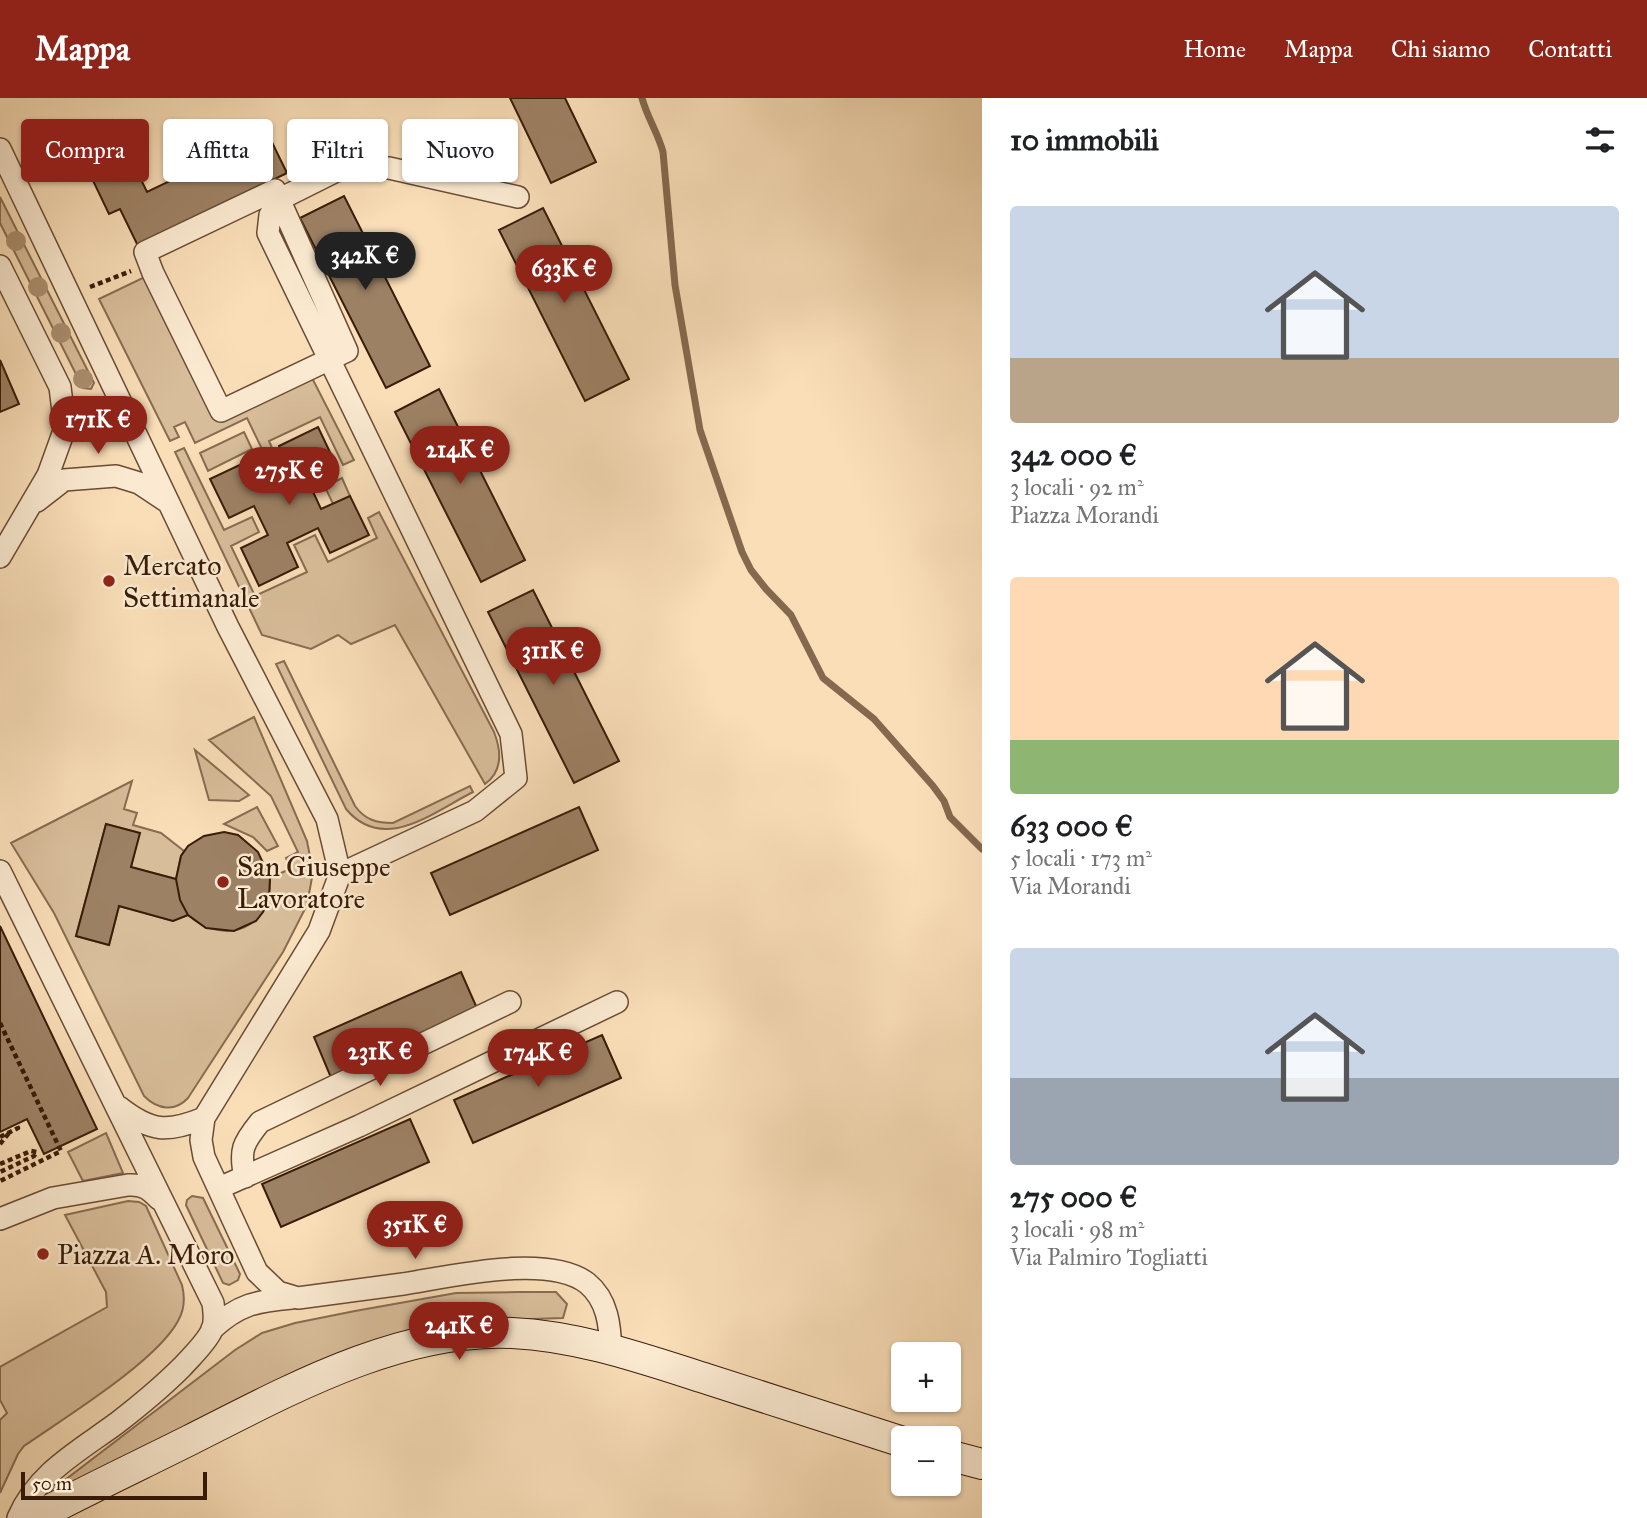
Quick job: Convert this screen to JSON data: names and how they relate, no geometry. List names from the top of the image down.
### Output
{
  "places": ["Mercato Settimanale", "San Giuseppe Lavoratore", "Piazza A. Moro"],
  "scale_bar": "50 m",
  "page": {
    "header": "Mappa",
    "nav": [
      "Home",
      "Mappa",
      "Chi siamo",
      "Contatti"
    ],
    "heading": "10 immobili",
    "chip": [
      "Compra",
      "Affitta",
      "Filtri",
      "Nuovo"
    ],
    "list": [
      {
        "name": "342 000 €",
        "note": "3 locali · 92 m² · Piazza Morandi"
      },
      {
        "name": "633 000 €",
        "note": "5 locali · 173 m² · Via Morandi"
      },
      {
        "name": "275 000 €",
        "note": "3 locali · 98 m² · Via Palmiro Togliatti"
      }
    ],
    "price": [
      "342K €",
      "633K €",
      "171K €",
      "214K €",
      "275K €",
      "311K €",
      "231K €",
      "174K €",
      "351K €",
      "241K €"
    ],
    "map_buttons": ["+", "−"],
    "scale": "50 m"
  }
}
